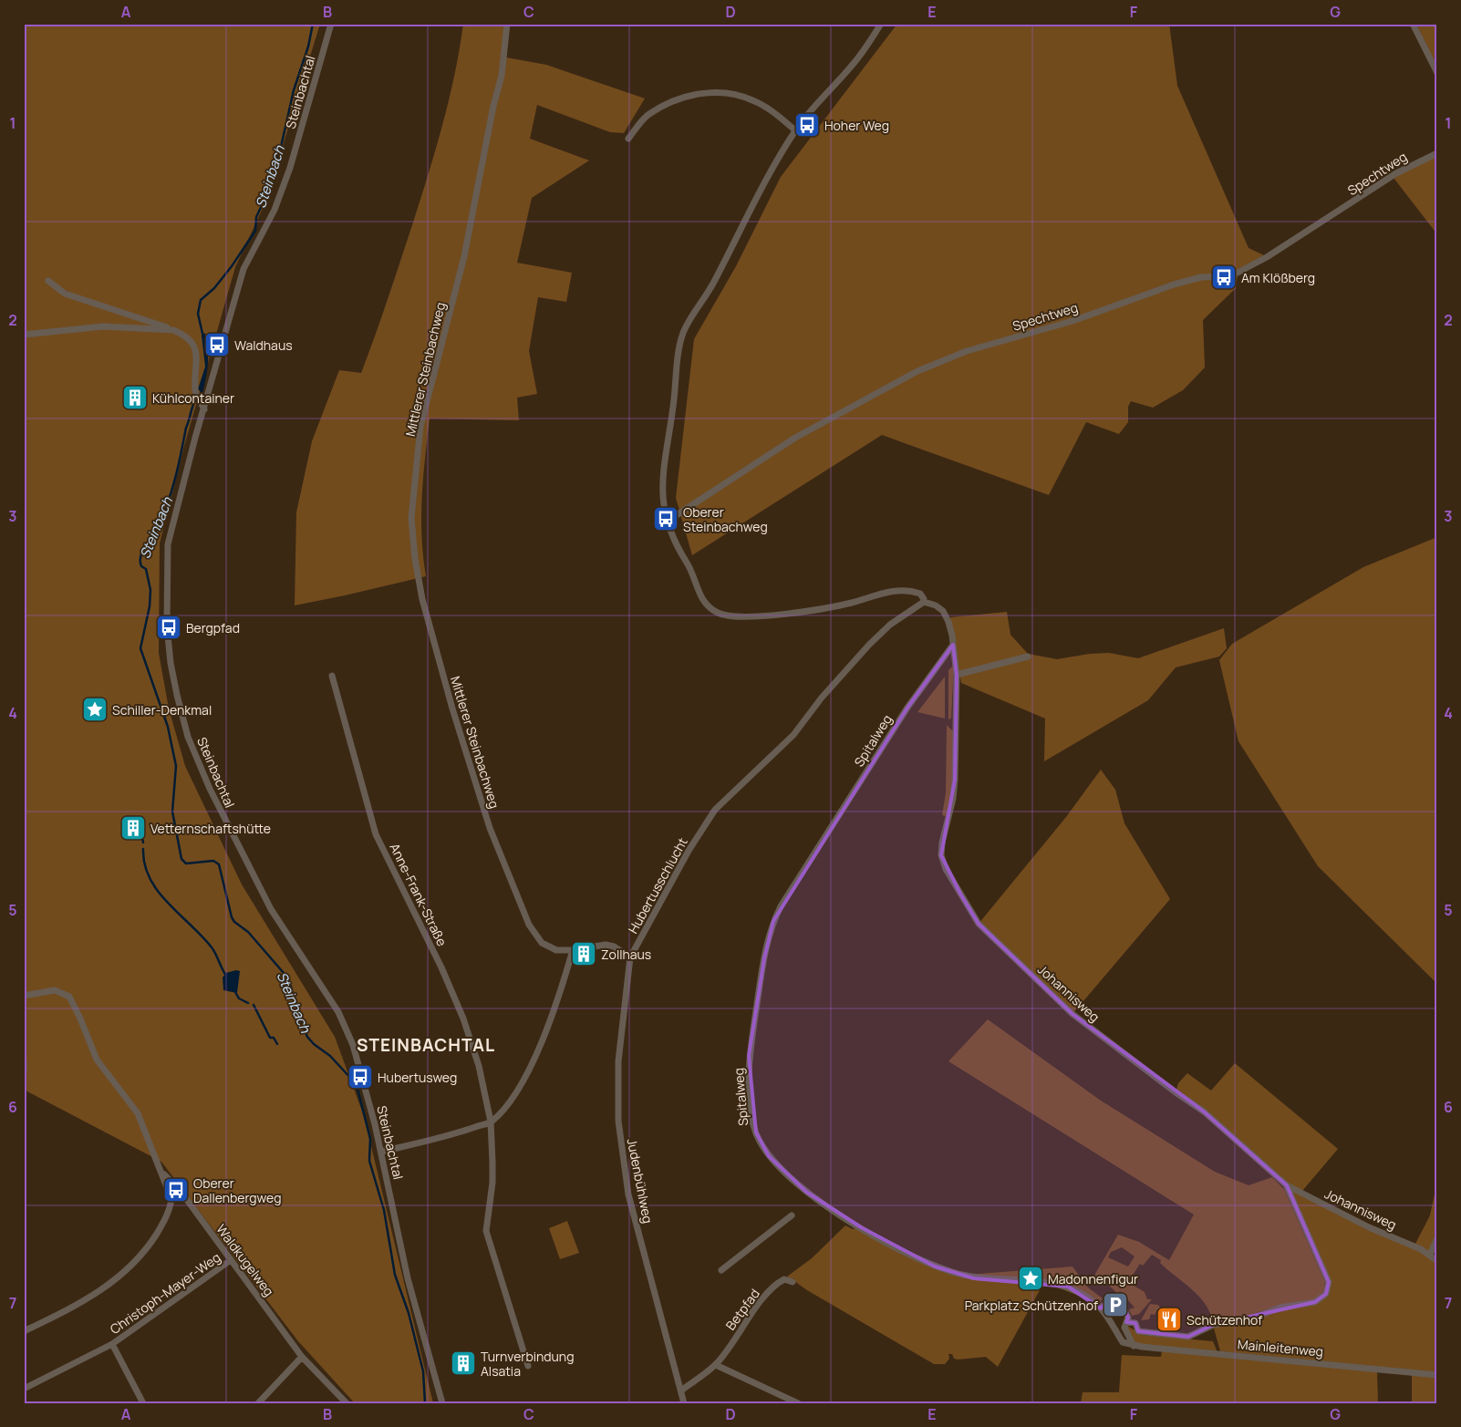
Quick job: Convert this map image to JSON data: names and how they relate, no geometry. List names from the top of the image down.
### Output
{
  "streets": {
    "street": [
      "Steinbachtal",
      "Spechtweg",
      "Mittlerer Steinbachweg",
      "Spitalweg",
      "Hubertusschlucht",
      "Anne-Frank-Straße",
      "Johannisweg",
      "Judenbühlweg",
      "Waldkugelweg",
      "Christoph-Mayer-Weg",
      "Betpfad",
      "Mainleitenweg"
    ]
  },
  "crossings": [
    ["Spitalweg", "Johannisweg"],
    ["Spitalweg", "Mainleitenweg"],
    ["Hubertusschlucht", "Johannisweg"],
    ["Hubertusschlucht", "Judenbühlweg"],
    ["Judenbühlweg", "Betpfad"],
    ["Waldkugelweg", "Christoph-Mayer-Weg"]
  ],
  "districts": ["STEINBACHTAL"],
  "water": ["Steinbach"],
  "places": {
    "bus stop": [
      "Hoher Weg",
      "Am Klößberg",
      "Waldhaus",
      "Oberer Steinbachweg",
      "Bergpfad",
      "Hubertusweg",
      "Oberer Dallenbergweg"
    ],
    "building": [
      "Kühlcontainer",
      "Vetternschaftshütte",
      "Zollhaus",
      "Turnverbindung Alsatia"
    ],
    "place": ["Schiller-Denkmal", "Madonnenfigur"],
    "parking": ["Parkplatz Schützenhof"],
    "restaurant": ["Schützenhof"]
  },
  "grid": {
    "columns": [
      "A",
      "B",
      "C",
      "D",
      "E",
      "F",
      "G"
    ],
    "rows": [
      "1",
      "2",
      "3",
      "4",
      "5",
      "6",
      "7"
    ]
  }
}
